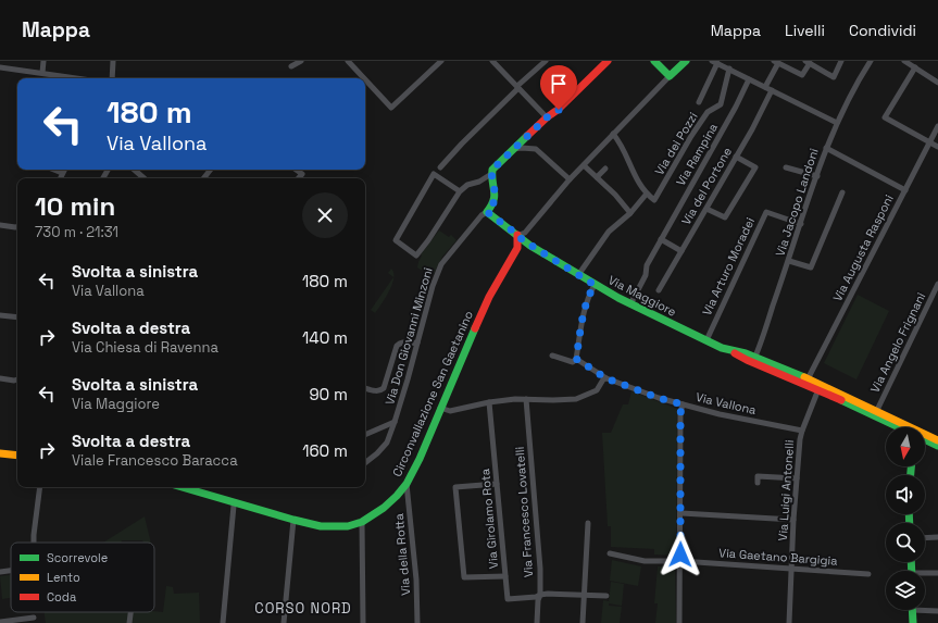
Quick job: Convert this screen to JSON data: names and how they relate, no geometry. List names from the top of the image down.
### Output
{
  "streets": {
    "street": [
      "Via dei Pozzi",
      "Via Rampina",
      "Via del Portone",
      "Via Jacopo Landoni",
      "Via Augusta Rasponi",
      "Via Arturo Moradei",
      "Via Maggiore",
      "Via Don Giovanni Minzoni",
      "Via Angelo Frignani",
      "Circonvallazione San Gaetanino",
      "Via Vallona",
      "Via Luigi Antonelli",
      "Via Francesco Lovatelli",
      "Via Girolamo Rota",
      "Via della Rotta",
      "Via Gaetano Bargigia"
    ]
  },
  "crossings": [
    ["Via Rampina", "Via Maggiore"],
    ["Via Jacopo Landoni", "Via Arturo Moradei"],
    ["Via Jacopo Landoni", "Via Maggiore"],
    ["Via Augusta Rasponi", "Via Maggiore"],
    ["Via Arturo Moradei", "Via Maggiore"],
    ["Via Maggiore", "Via Don Giovanni Minzoni"],
    ["Via Maggiore", "Via Angelo Frignani"],
    ["Via Maggiore", "Via Luigi Antonelli"],
    ["Circonvallazione San Gaetanino", "Via della Rotta"],
    ["Via Vallona", "Via Luigi Antonelli"],
    ["Via Luigi Antonelli", "Via Gaetano Bargigia"],
    ["Via Francesco Lovatelli", "Via Girolamo Rota"]
  ],
  "districts": ["CORSO NORD"],
  "legend": ["Scorrevole", "Lento", "Coda"],
  "north": "bottom",
  "page": {
    "header": "Mappa",
    "nav": ["Mappa", "Livelli", "Condividi"],
    "turn": ["180 m", "Via Vallona"],
    "heading": ["10 min", "730 m · 21:31"],
    "list": [
      {
        "name": "Svolta a sinistra",
        "note": "Via Vallona",
        "value": "180 m"
      },
      {
        "name": "Svolta a destra",
        "note": "Via Chiesa di Ravenna",
        "value": "140 m"
      },
      {
        "name": "Svolta a sinistra",
        "note": "Via Maggiore",
        "value": "90 m"
      },
      {
        "name": "Svolta a destra",
        "note": "Viale Francesco Baracca",
        "value": "160 m"
      }
    ]
  }
}
